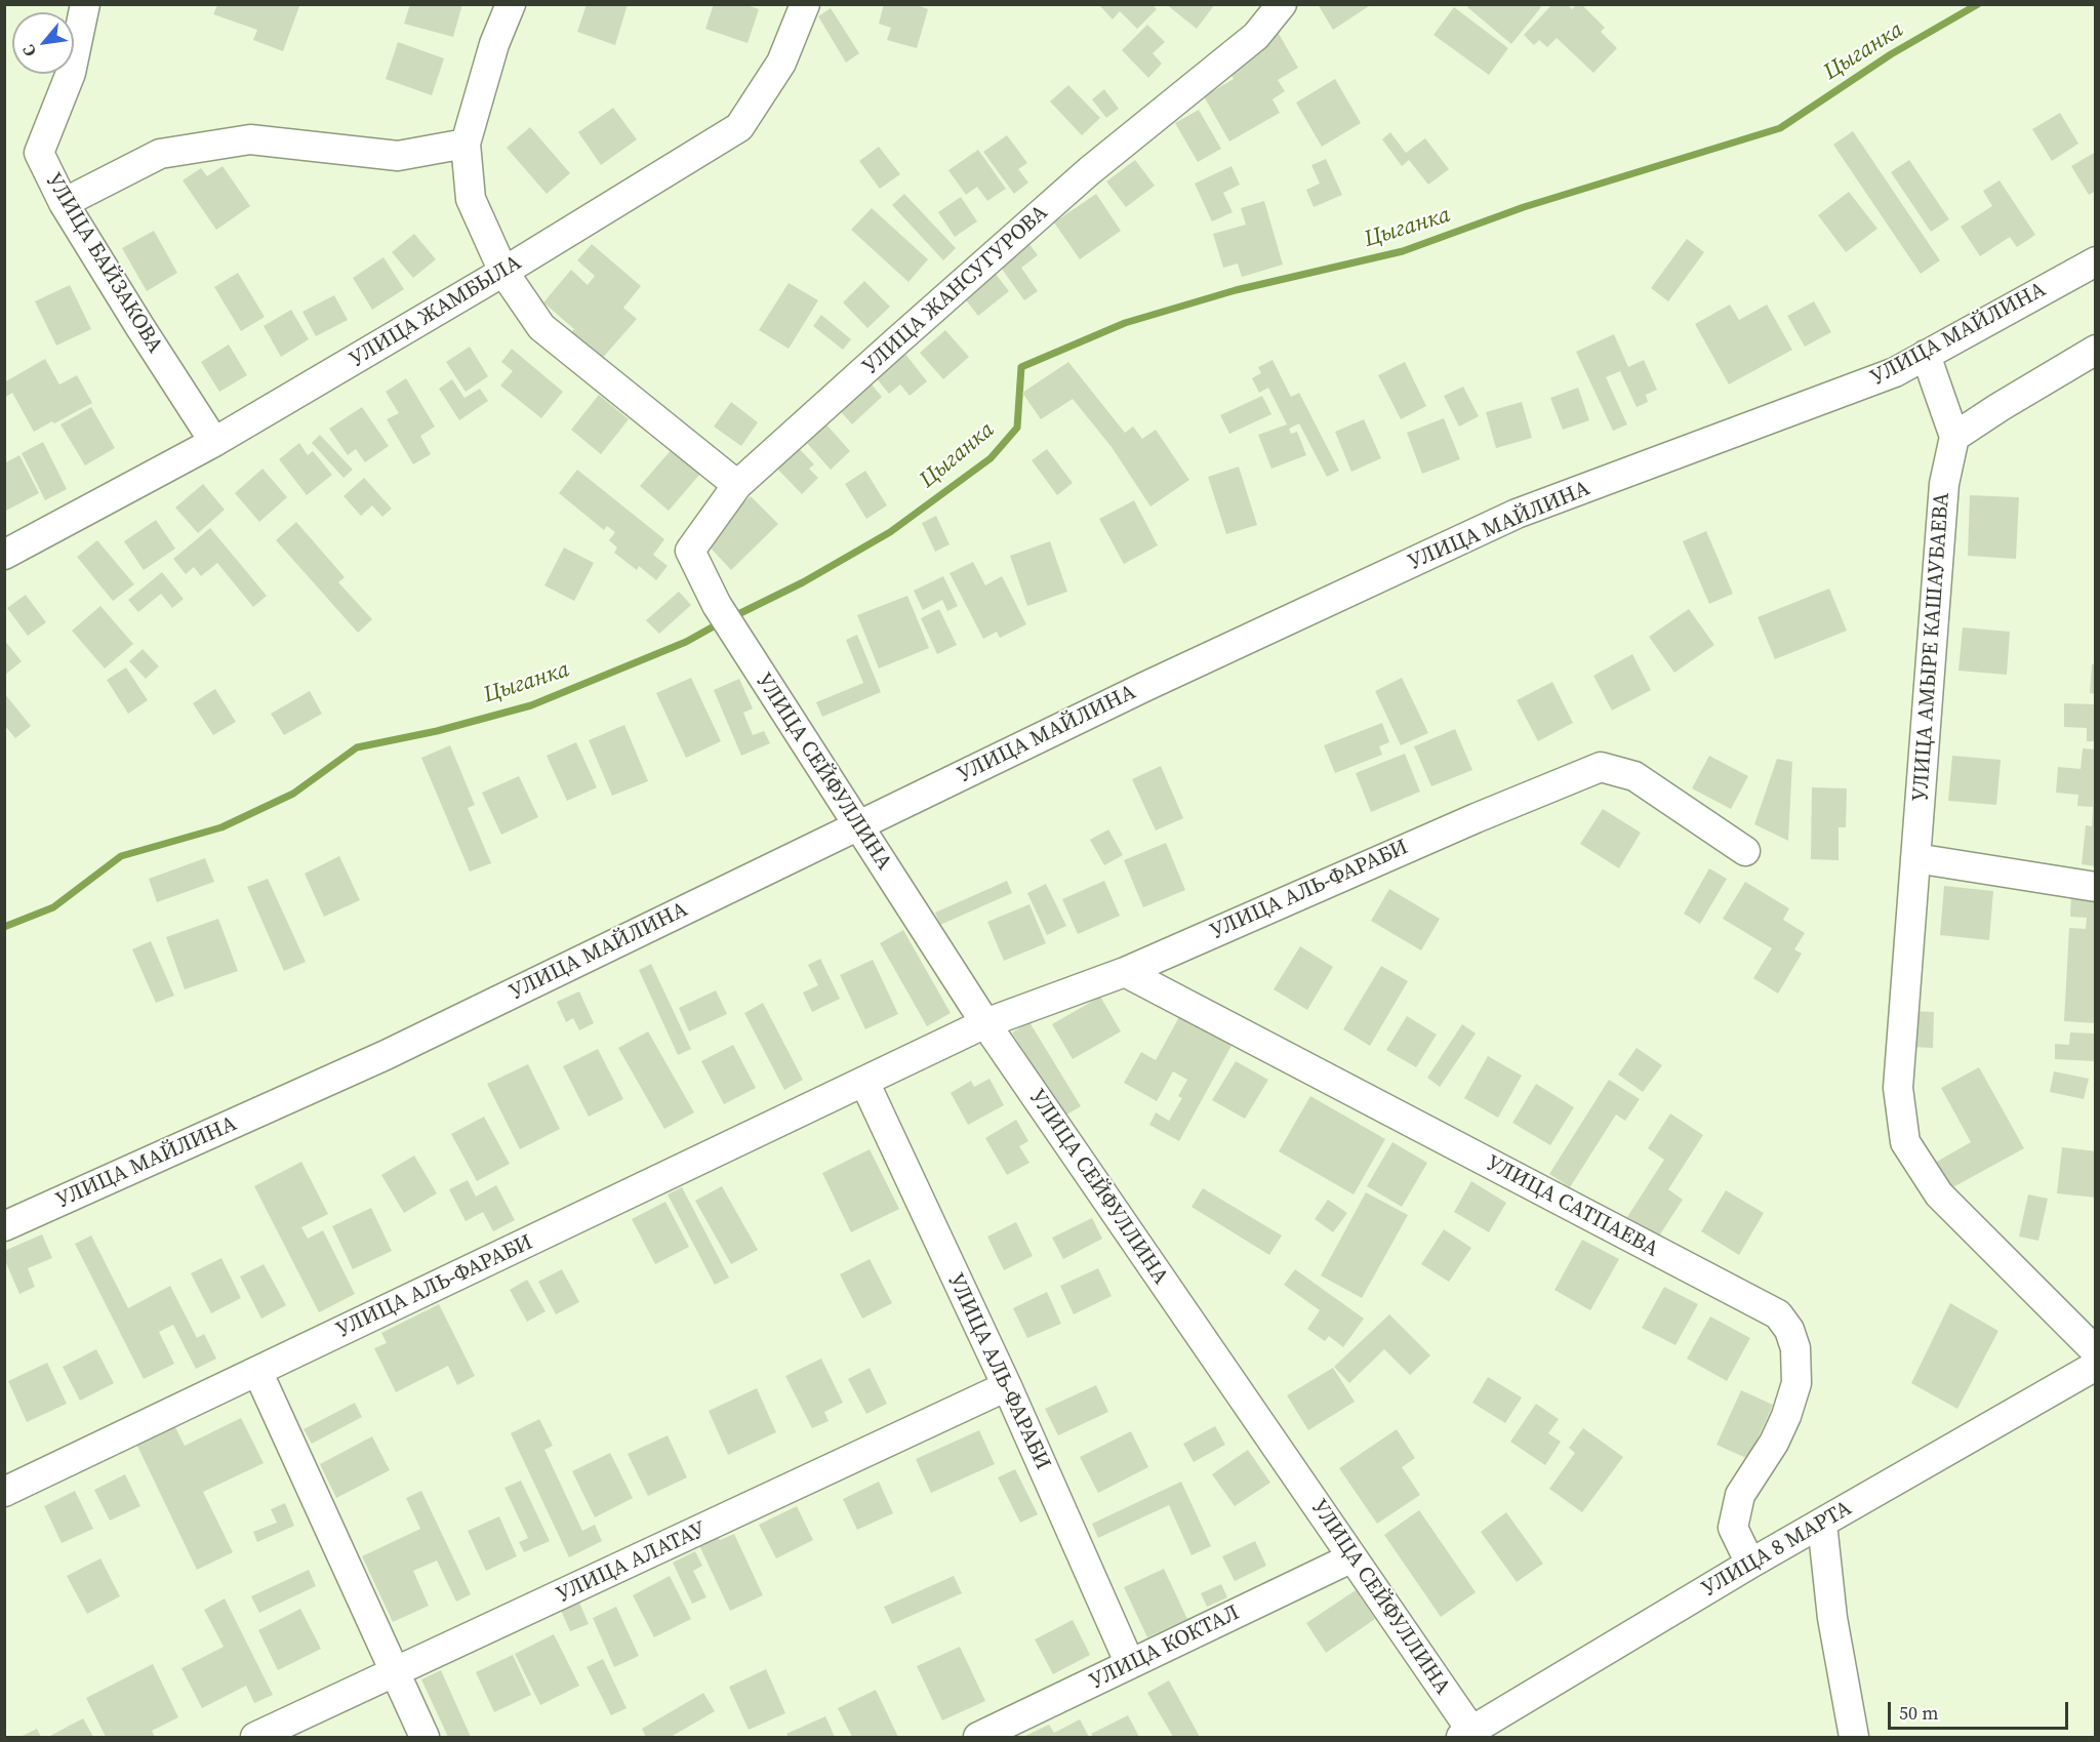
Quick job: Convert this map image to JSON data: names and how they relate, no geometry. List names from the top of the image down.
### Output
{
  "streets": {
    "street": [
      "УЛИЦА БАЙЗАКОВА",
      "УЛИЦА ЖАНСУГУРОВА",
      "УЛИЦА ЖАМБЫЛА",
      "УЛИЦА МАЙЛИНА",
      "УЛИЦА АМЫРЕ КАШАУБАЕВА",
      "УЛИЦА СЕЙФУЛЛИНА",
      "УЛИЦА АЛЬ-ФАРАБИ",
      "УЛИЦА САТПАЕВА",
      "УЛИЦА 8 МАРТА",
      "УЛИЦА АЛАТАУ",
      "УЛИЦА КОКТАЛ"
    ]
  },
  "crossings": [
    ["УЛИЦА БАЙЗАКОВА", "УЛИЦА ЖАМБЫЛА"],
    ["УЛИЦА ЖАНСУГУРОВА", "УЛИЦА СЕЙФУЛЛИНА"],
    ["УЛИЦА МАЙЛИНА", "УЛИЦА СЕЙФУЛЛИНА"],
    ["УЛИЦА СЕЙФУЛЛИНА", "УЛИЦА АЛЬ-ФАРАБИ"],
    ["УЛИЦА СЕЙФУЛЛИНА", "УЛИЦА 8 МАРТА"],
    ["УЛИЦА СЕЙФУЛЛИНА", "УЛИЦА КОКТАЛ"],
    ["УЛИЦА АЛЬ-ФАРАБИ", "УЛИЦА САТПАЕВА"],
    ["УЛИЦА АЛЬ-ФАРАБИ", "УЛИЦА АЛАТАУ"],
    ["УЛИЦА АЛЬ-ФАРАБИ", "УЛИЦА КОКТАЛ"],
    ["УЛИЦА САТПАЕВА", "УЛИЦА 8 МАРТА"]
  ],
  "water": ["Цыганка"],
  "scale_bar": "50 m",
  "north": "bottom left"
}
